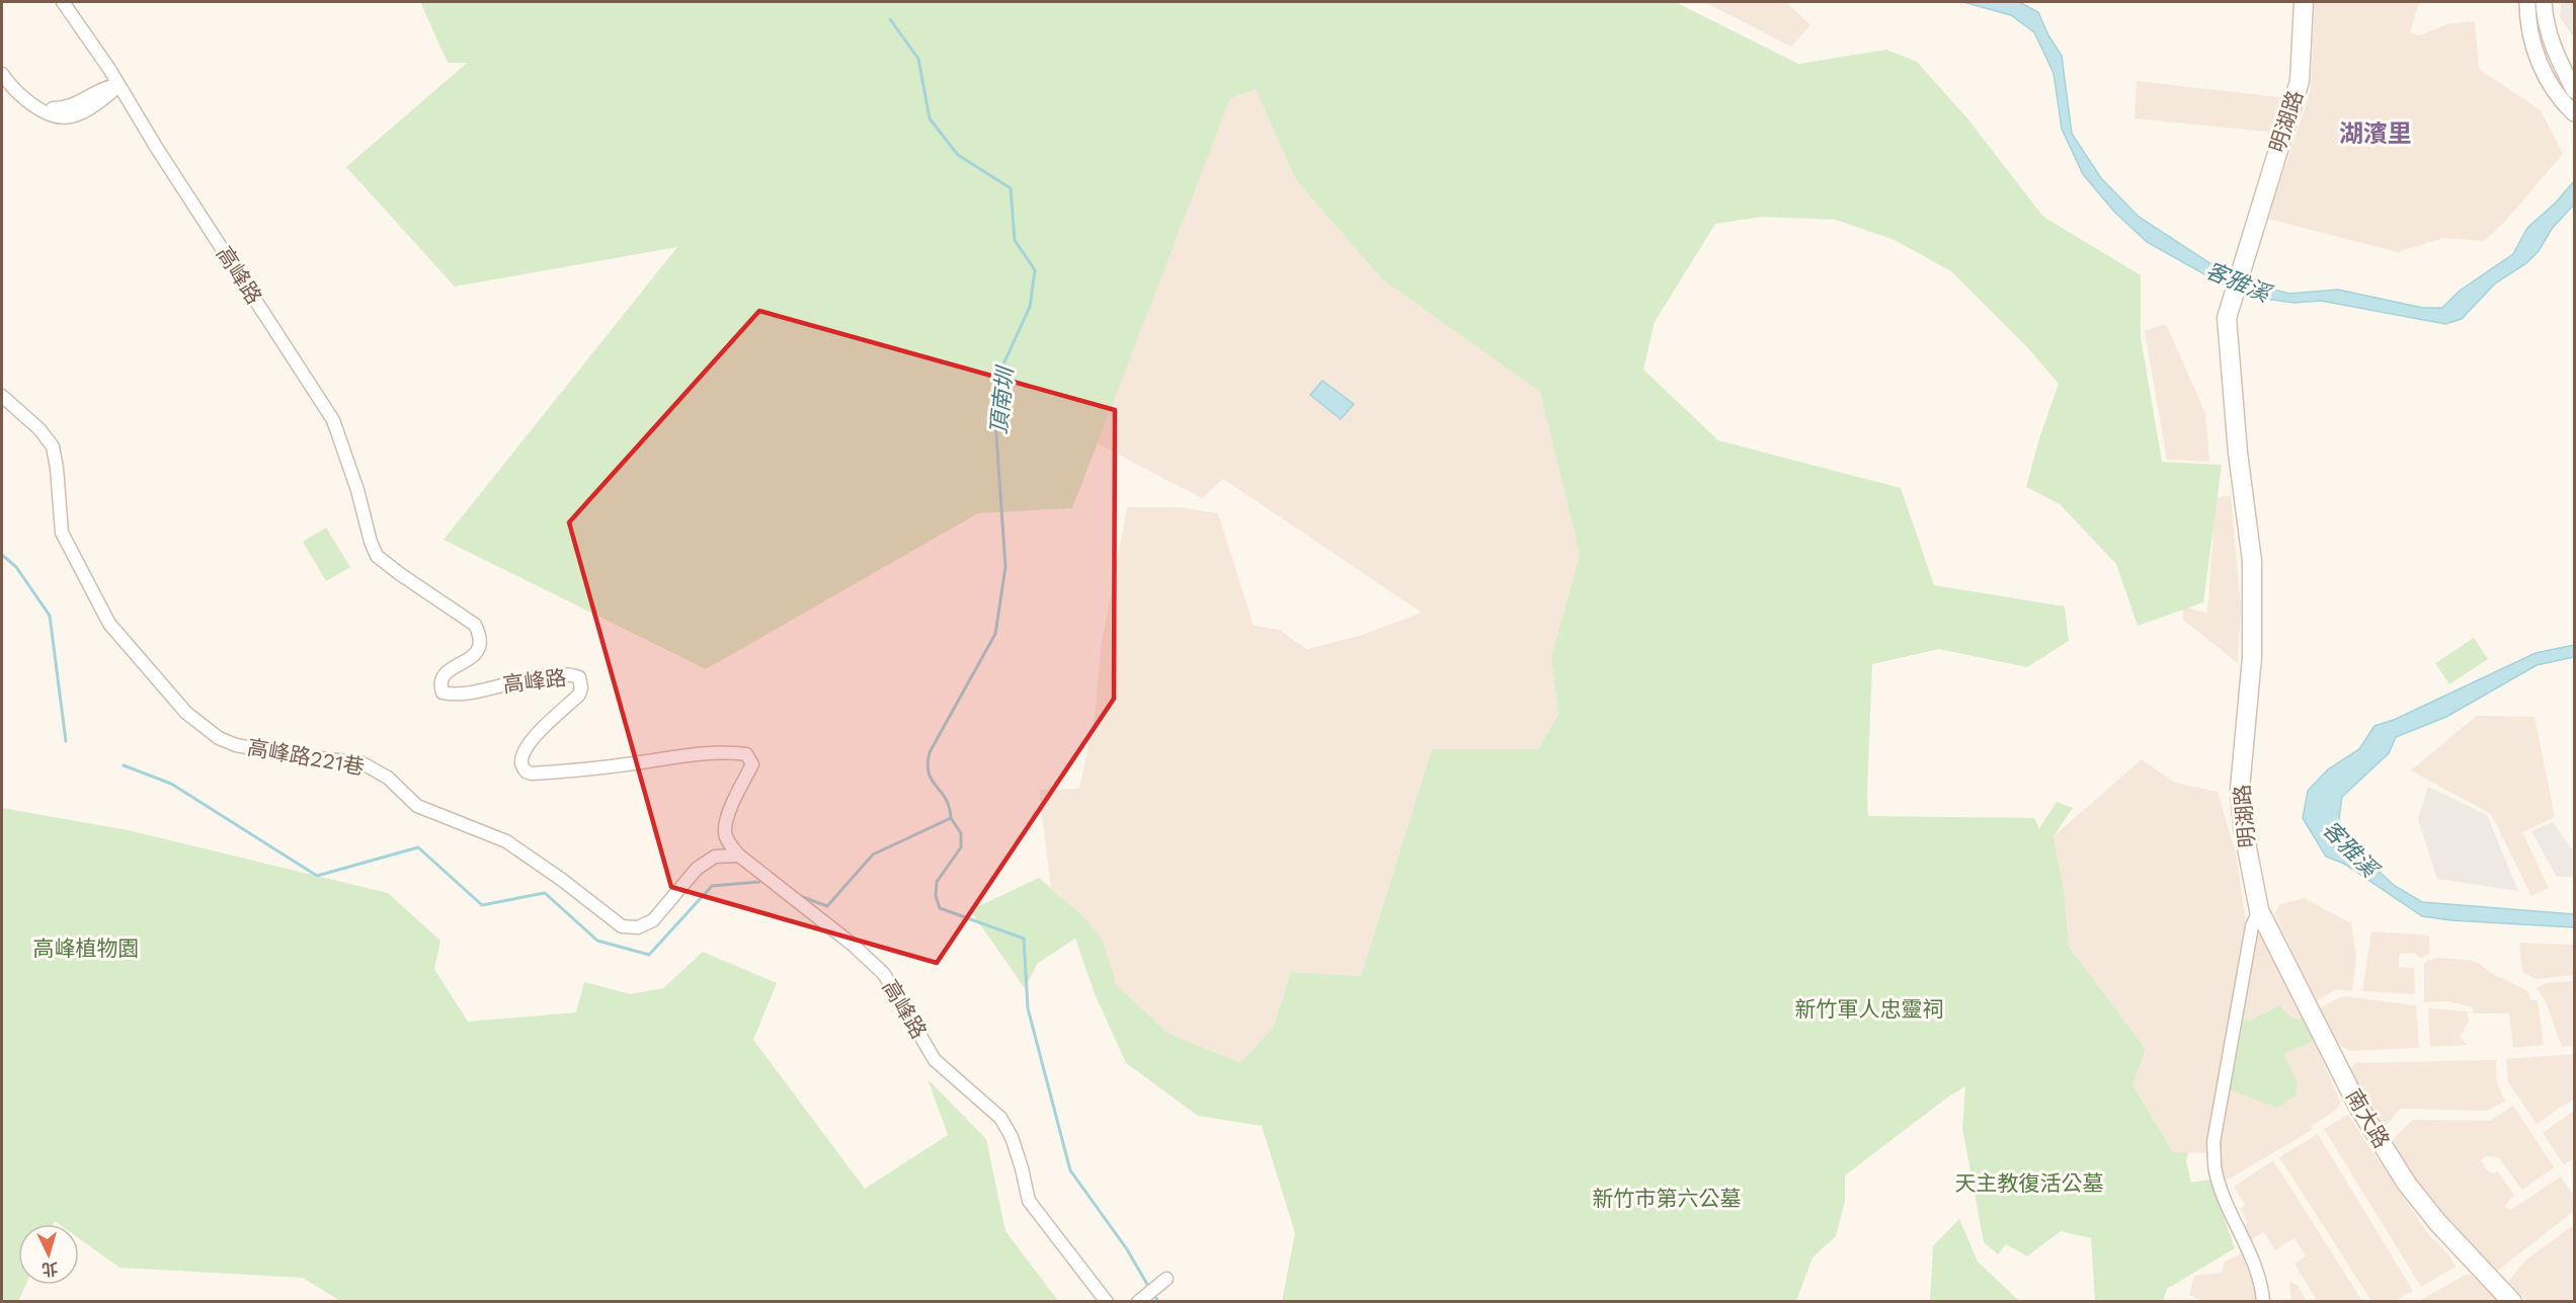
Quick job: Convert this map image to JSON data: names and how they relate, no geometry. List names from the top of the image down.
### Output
{
  "streets": {
    "main road": ["明湖路", "南大路"],
    "street": ["高峰路", "高峰路221巷"]
  },
  "crossings": [
    ["明湖路", "南大路"],
    ["高峰路", "高峰路221巷"]
  ],
  "districts": ["湖濱里"],
  "water": ["客雅溪", "頂南圳"],
  "parks": [
    "高峰植物園",
    "新竹軍人忠靈祠",
    "天主教復活公墓",
    "新竹市第六公墓"
  ],
  "north": "bottom"
}
